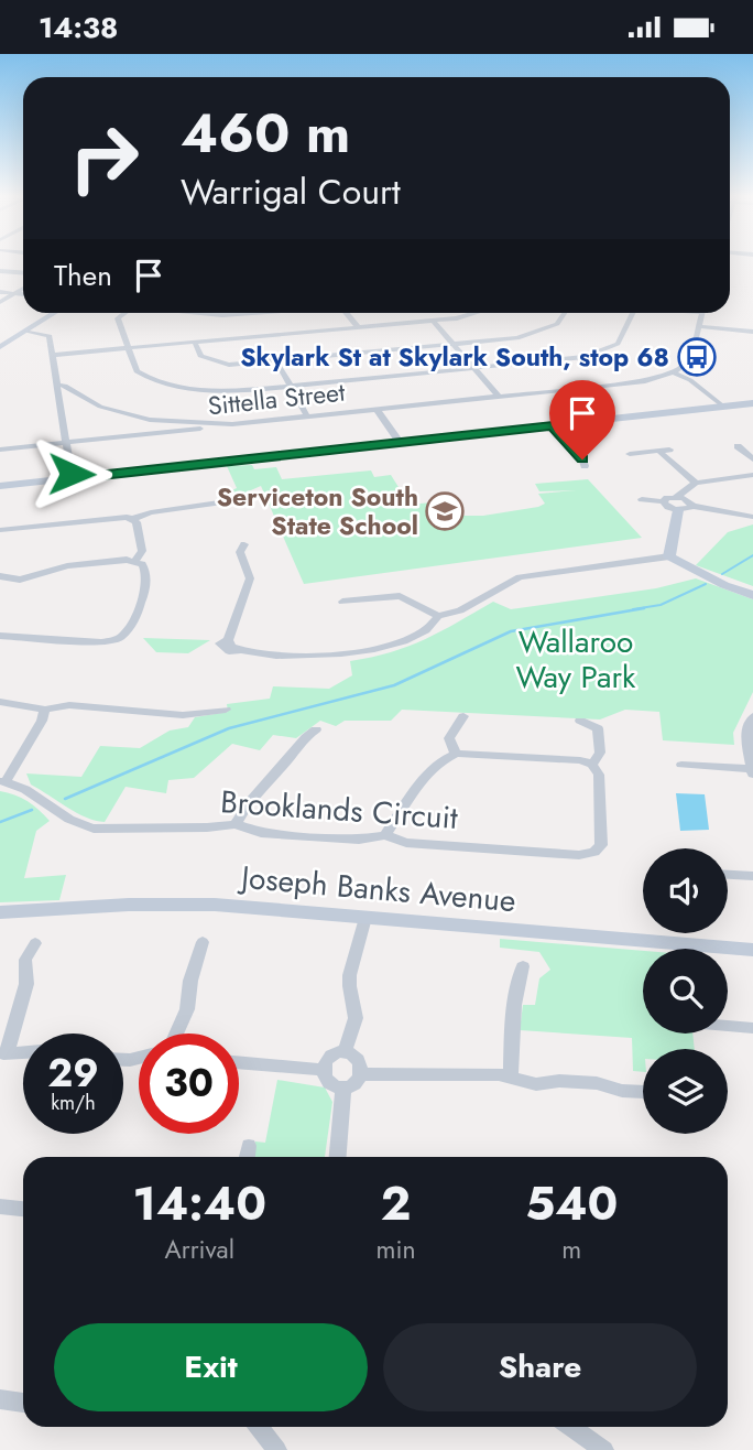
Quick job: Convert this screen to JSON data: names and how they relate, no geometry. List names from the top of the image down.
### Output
{
  "streets": {
    "street": ["Sittella Street", "Brooklands Circuit", "Joseph Banks Avenue"]
  },
  "parks": ["Wallaroo Way Park"],
  "places": {
    "bus stop": ["Skylark St at Skylark South, stop 68"],
    "school or university": ["Serviceton South State School"]
  },
  "page": {
    "status": "14:38",
    "turn": ["460 m", "Warrigal Court"],
    "then": "Then",
    "speed": "29 km/h",
    "limit": "30",
    "eta": [
      "14:40",
      "Arrival",
      "2",
      "min",
      "540",
      "m"
    ],
    "buttons": ["Exit", "Share"]
  }
}
